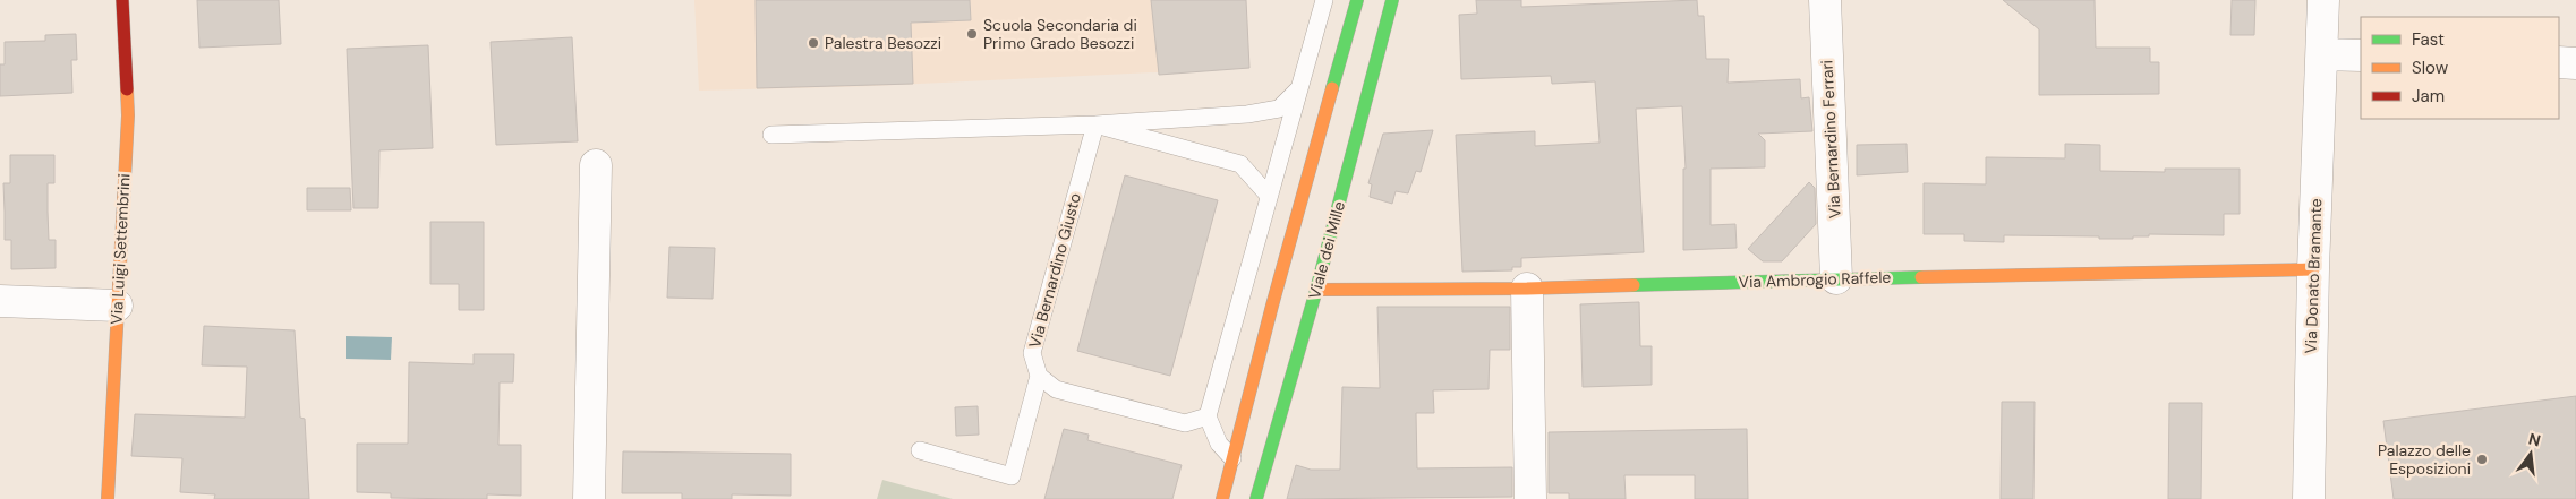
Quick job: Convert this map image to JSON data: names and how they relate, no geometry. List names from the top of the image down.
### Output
{
  "streets": {
    "street": [
      "Via Bernardino Ferrari",
      "Via Luigi Settembrini",
      "Viale dei Mille",
      "Via Donato Bramante",
      "Via Ambrogio Raffele"
    ],
    "lane": ["Via Bernardino Giusto"]
  },
  "crossings": [
    ["Via Bernardino Ferrari", "Via Ambrogio Raffele"],
    ["Viale dei Mille", "Via Ambrogio Raffele"],
    ["Via Donato Bramante", "Via Ambrogio Raffele"]
  ],
  "places": ["Scuola Secondaria di Primo Grado Besozzi", "Palestra Besozzi", "Palazzo delle Esposizioni"],
  "legend": ["Fast", "Slow", "Jam"],
  "north": "top"
}
